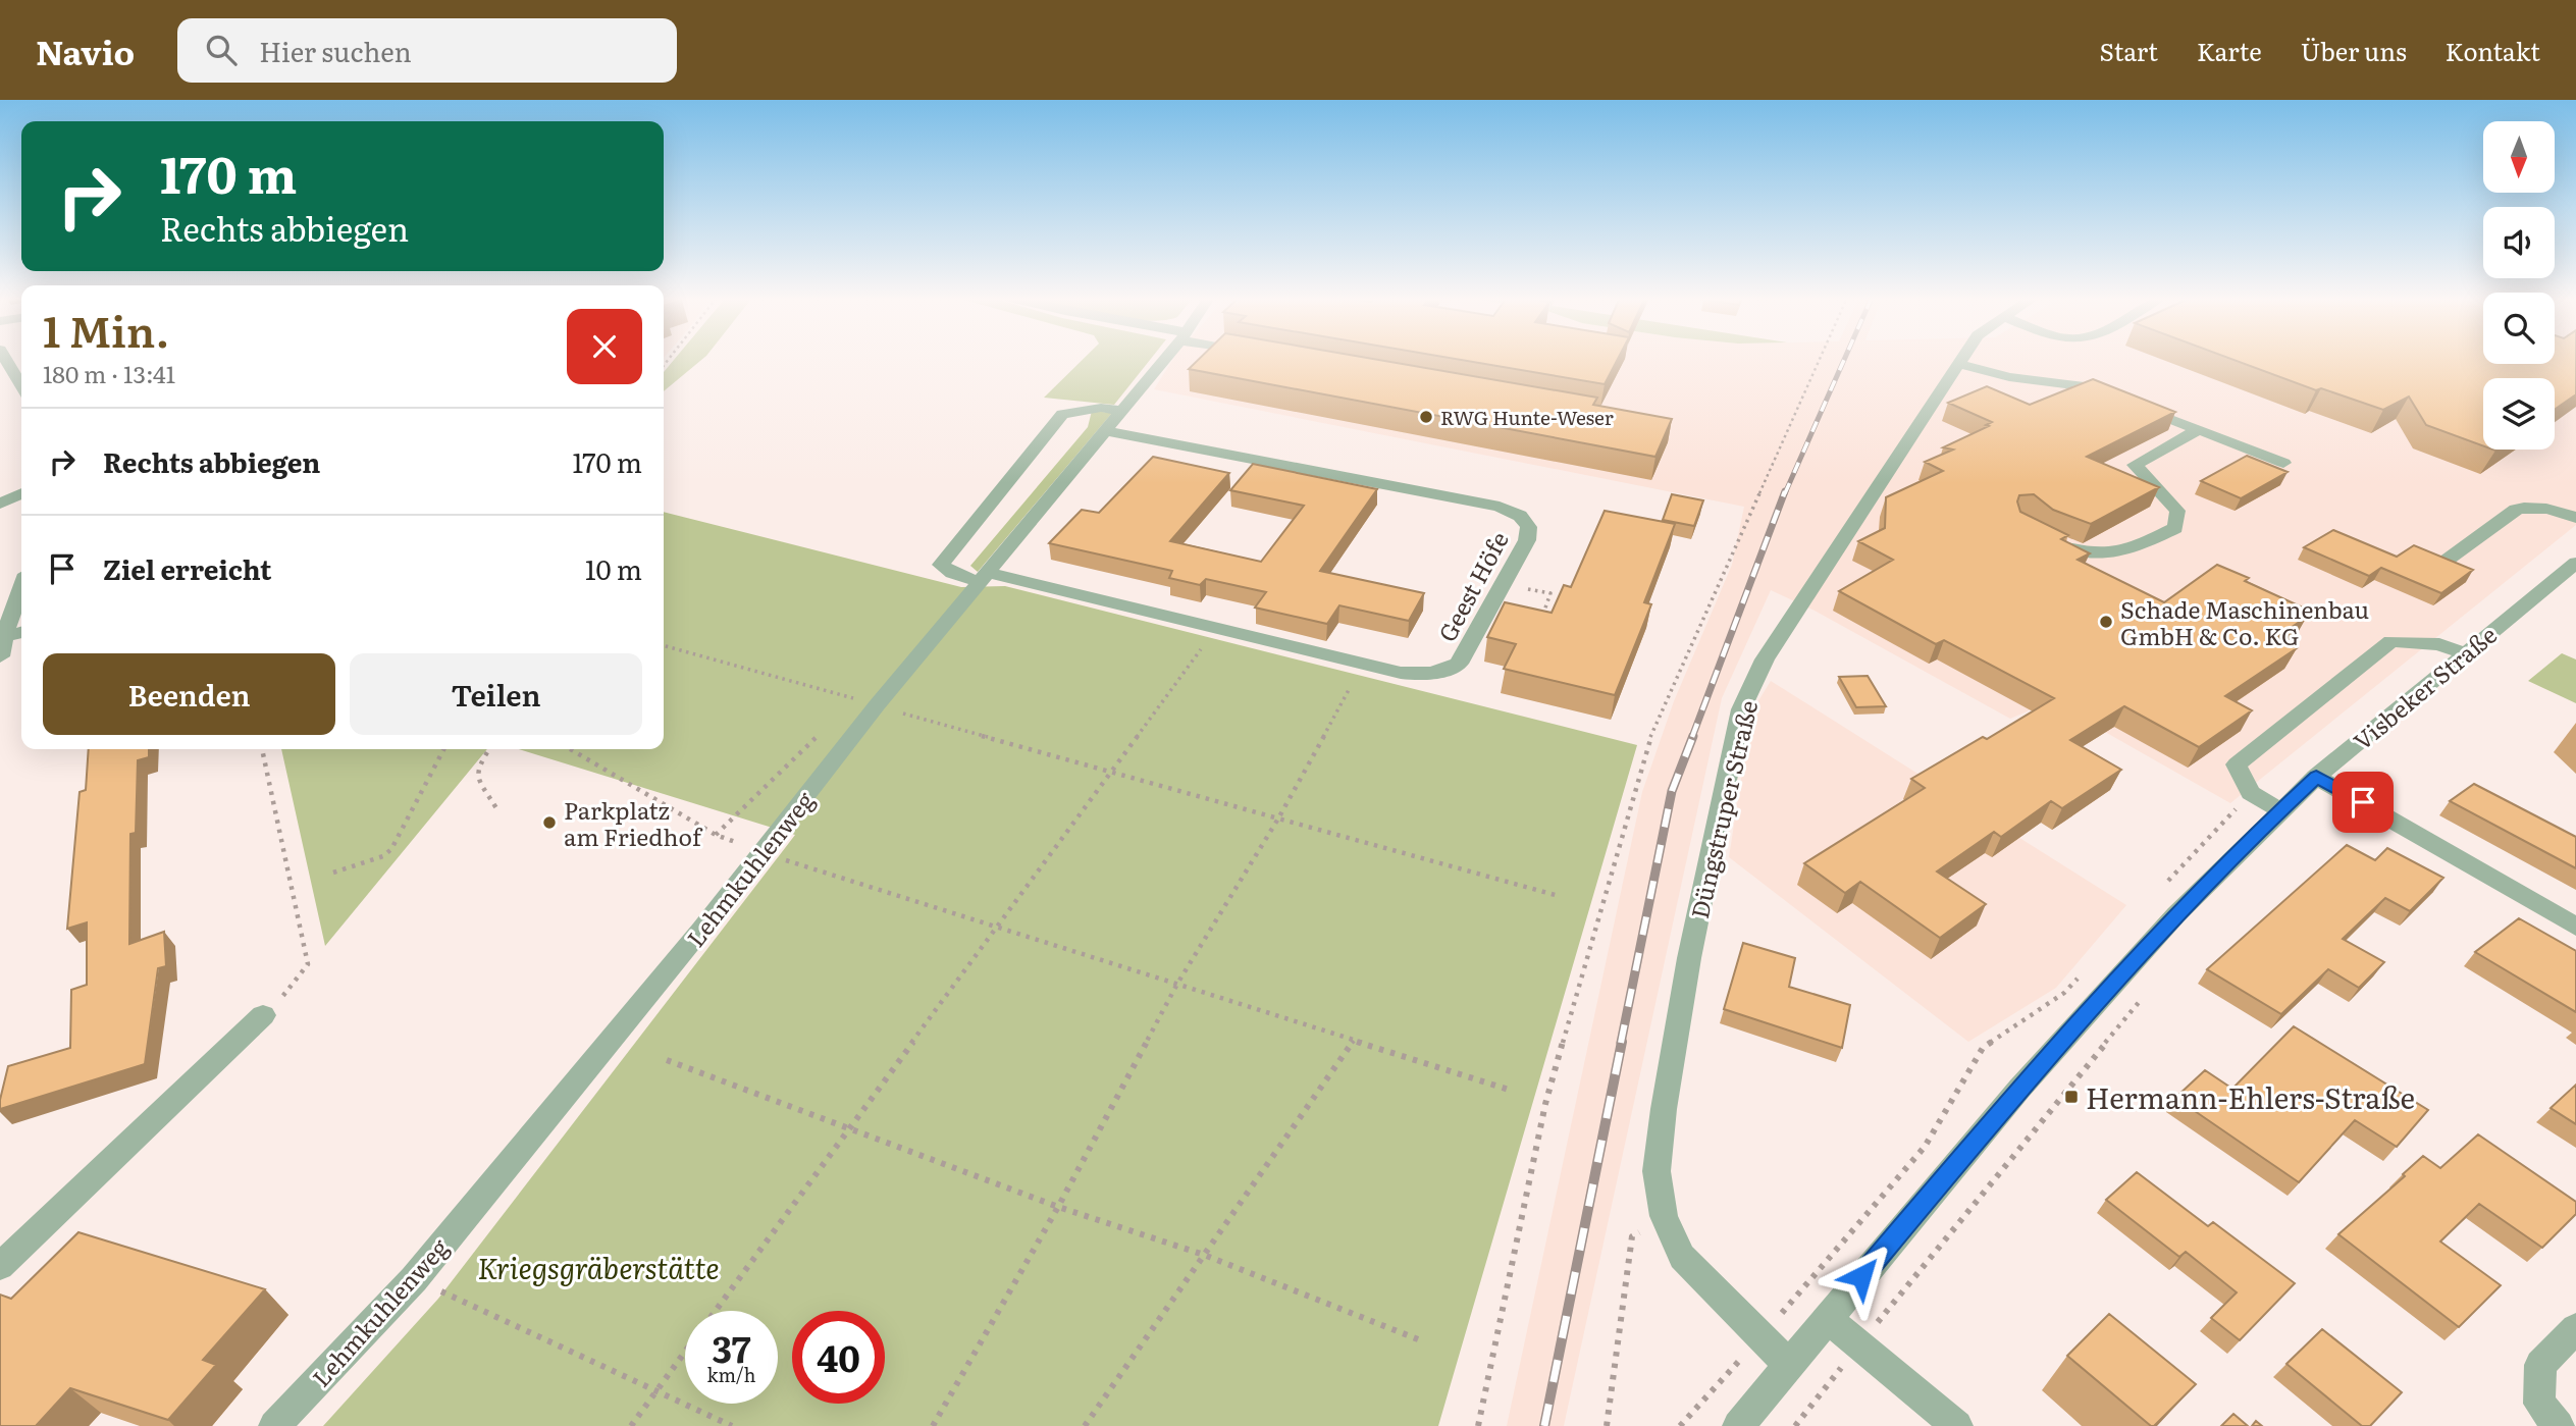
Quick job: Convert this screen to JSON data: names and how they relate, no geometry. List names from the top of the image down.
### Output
{
  "streets": {
    "street": [
      "Geest Höfe",
      "Visbeker Straße",
      "Düngstruper Straße",
      "Lehmkuhlenweg"
    ]
  },
  "crossings": [
    ["Geest Höfe", "Lehmkuhlenweg"],
    ["Visbeker Straße", "Düngstruper Straße"]
  ],
  "parks": ["Kriegsgräberstätte"],
  "places": {
    "other": ["RWG Hunte-Weser", "Schade Maschinenbau GmbH & Co. KG", "Parkplatz am Friedhof"],
    "transit": ["Hermann-Ehlers-Straße"]
  },
  "north": "bottom",
  "page": {
    "header": "Navio",
    "search": "Hier suchen",
    "nav": [
      "Start",
      "Karte",
      "Über uns",
      "Kontakt"
    ],
    "turn": ["170 m", "Rechts abbiegen"],
    "heading": ["1 Min.", "180 m · 13:41"],
    "list": [
      {
        "name": "Rechts abbiegen",
        "value": "170 m"
      },
      {
        "name": "Ziel erreicht",
        "value": "10 m"
      }
    ],
    "buttons": ["Beenden", "Teilen"],
    "speed": "37 km/h",
    "limit": "40"
  }
}
